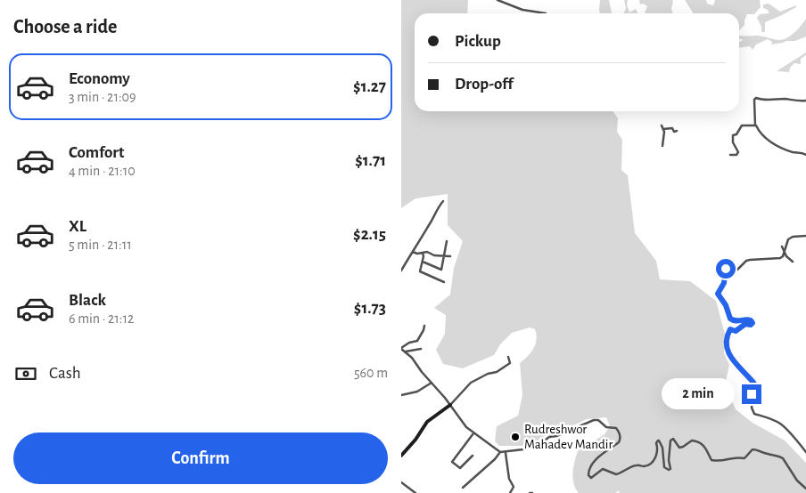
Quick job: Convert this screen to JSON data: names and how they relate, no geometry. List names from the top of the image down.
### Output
{
  "places": ["Rudreshwor Mahadev Mandir"],
  "page": {
    "heading": "Choose a ride",
    "banner": ["Pickup", "Drop-off"],
    "list": [
      {
        "name": "Economy",
        "note": "3 min · 21:09",
        "value": "$1.27"
      },
      {
        "name": "Comfort",
        "note": "4 min · 21:10",
        "value": "$1.71"
      },
      {
        "name": "XL",
        "note": "5 min · 21:11",
        "value": "$2.15"
      },
      {
        "name": "Black",
        "note": "6 min · 21:12",
        "value": "$1.73"
      }
    ],
    "pay": ["Cash", "560 m"],
    "bubble": "2 min",
    "buttons": "Confirm"
  }
}
